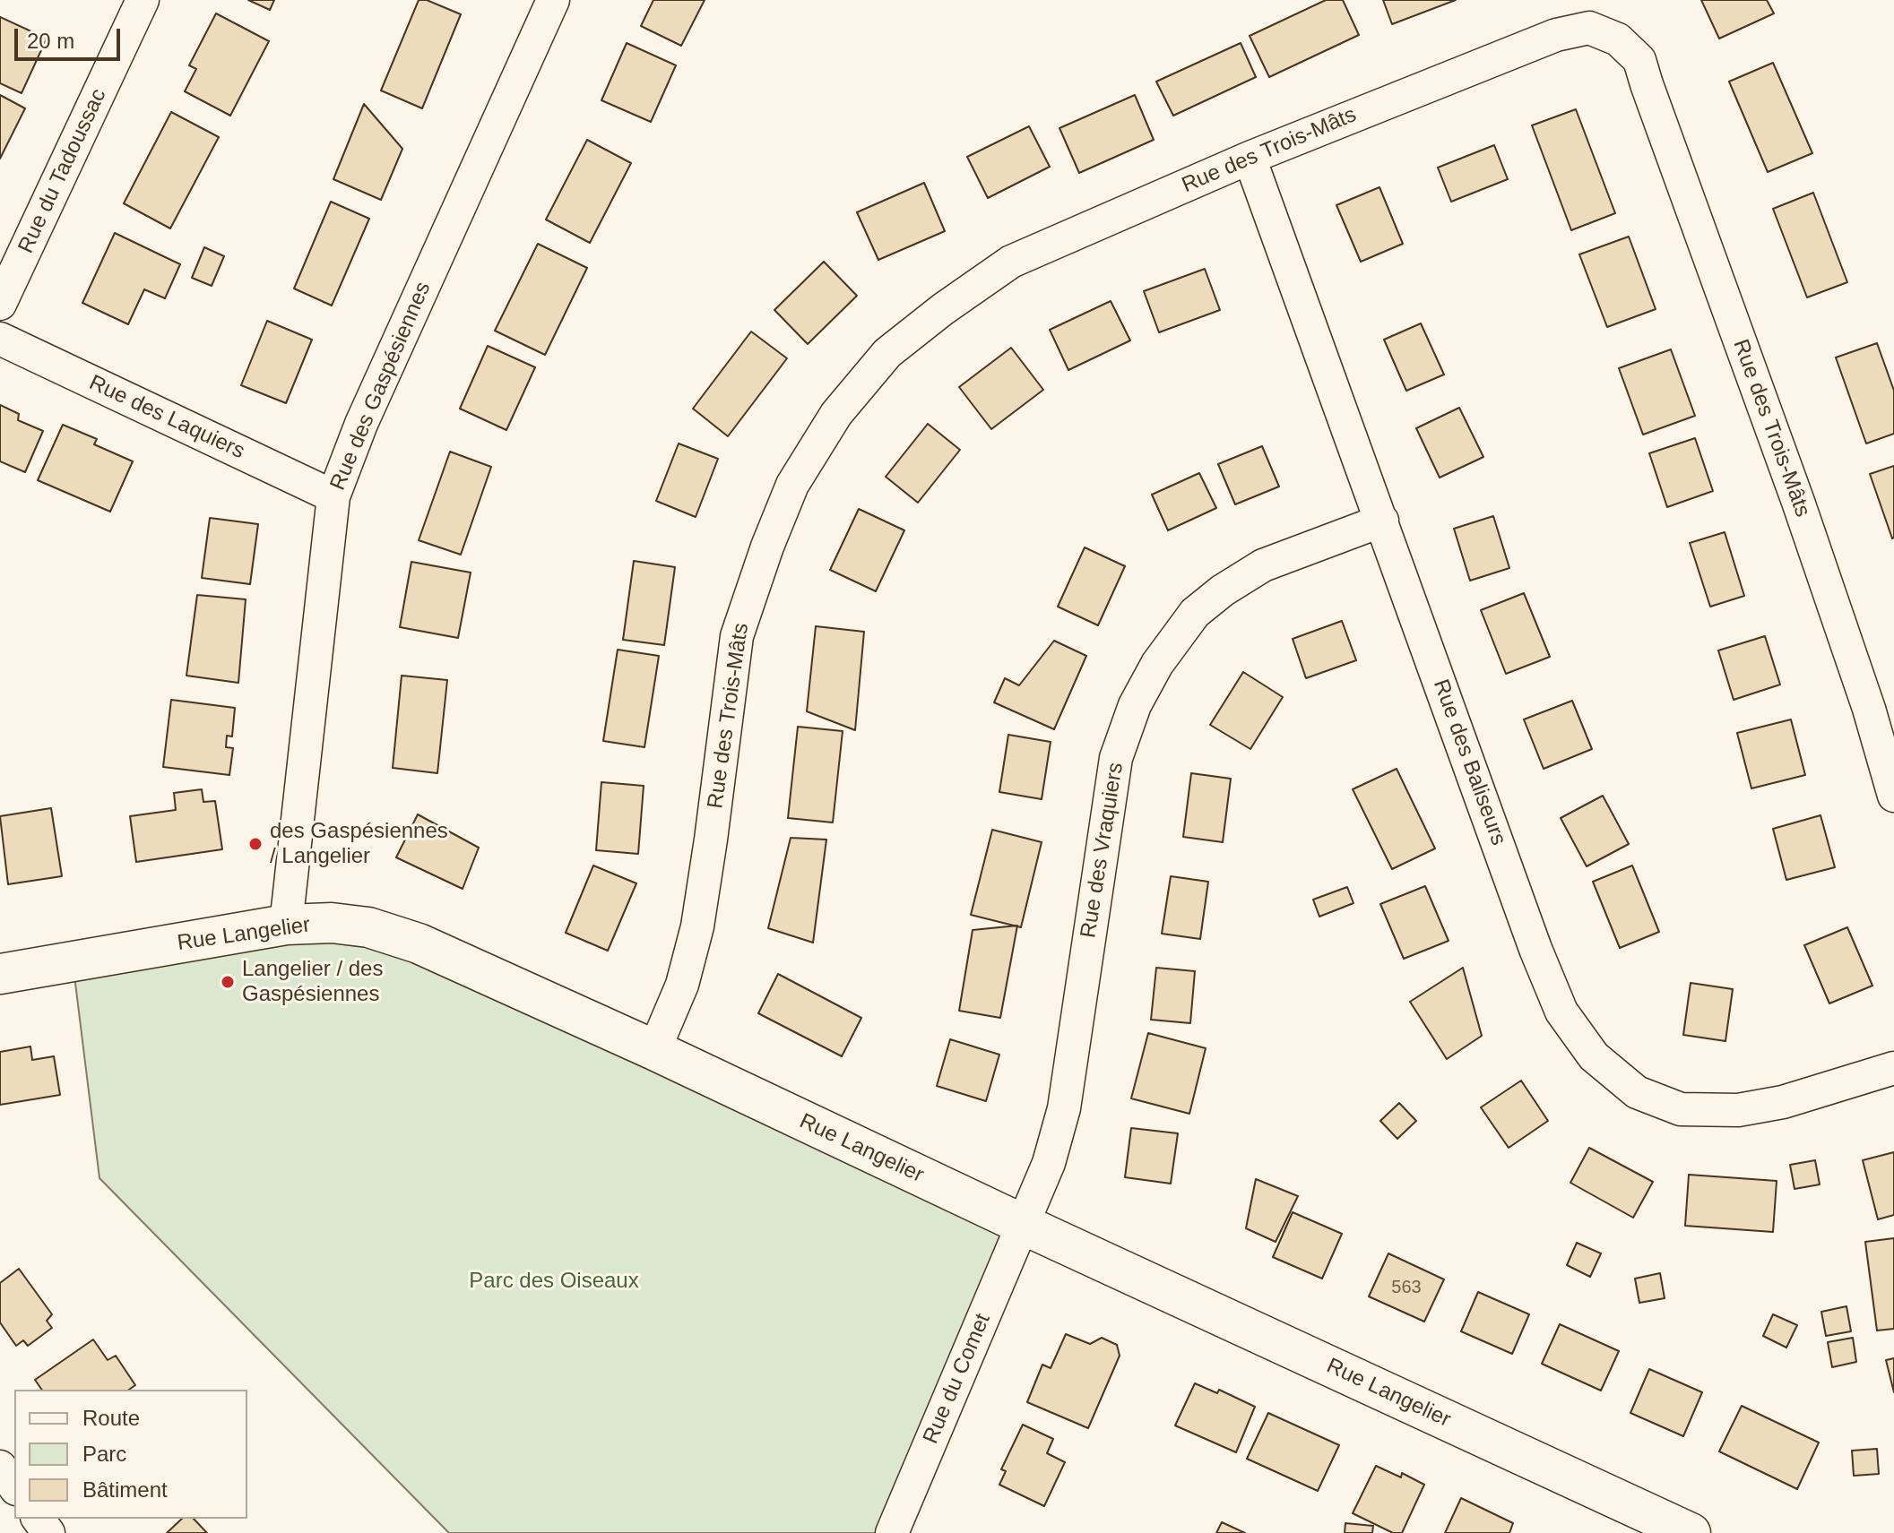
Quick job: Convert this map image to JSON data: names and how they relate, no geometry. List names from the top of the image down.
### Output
{
  "streets": {
    "street": [
      "Rue des Trois-Mâts",
      "Rue du Tadoussac",
      "Rue des Gaspésiennes",
      "Rue des Laquiers",
      "Rue des Baliseurs",
      "Rue des Vraquiers",
      "Rue Langelier",
      "Rue du Comet"
    ]
  },
  "crossings": [
    ["Rue des Trois-Mâts", "Rue des Baliseurs"],
    ["Rue des Trois-Mâts", "Rue Langelier"],
    ["Rue des Gaspésiennes", "Rue des Laquiers"],
    ["Rue des Gaspésiennes", "Rue Langelier"],
    ["Rue des Baliseurs", "Rue des Vraquiers"],
    ["Rue des Vraquiers", "Rue Langelier"],
    ["Rue des Vraquiers", "Rue du Comet"],
    ["Rue Langelier", "Rue du Comet"]
  ],
  "parks": ["Parc des Oiseaux"],
  "places": ["des Gaspésiennes / Langelier", "Langelier / des Gaspésiennes"],
  "house_numbers": ["563"],
  "legend": ["Route", "Parc", "Bâtiment"],
  "scale_bar": "20 m"
}
